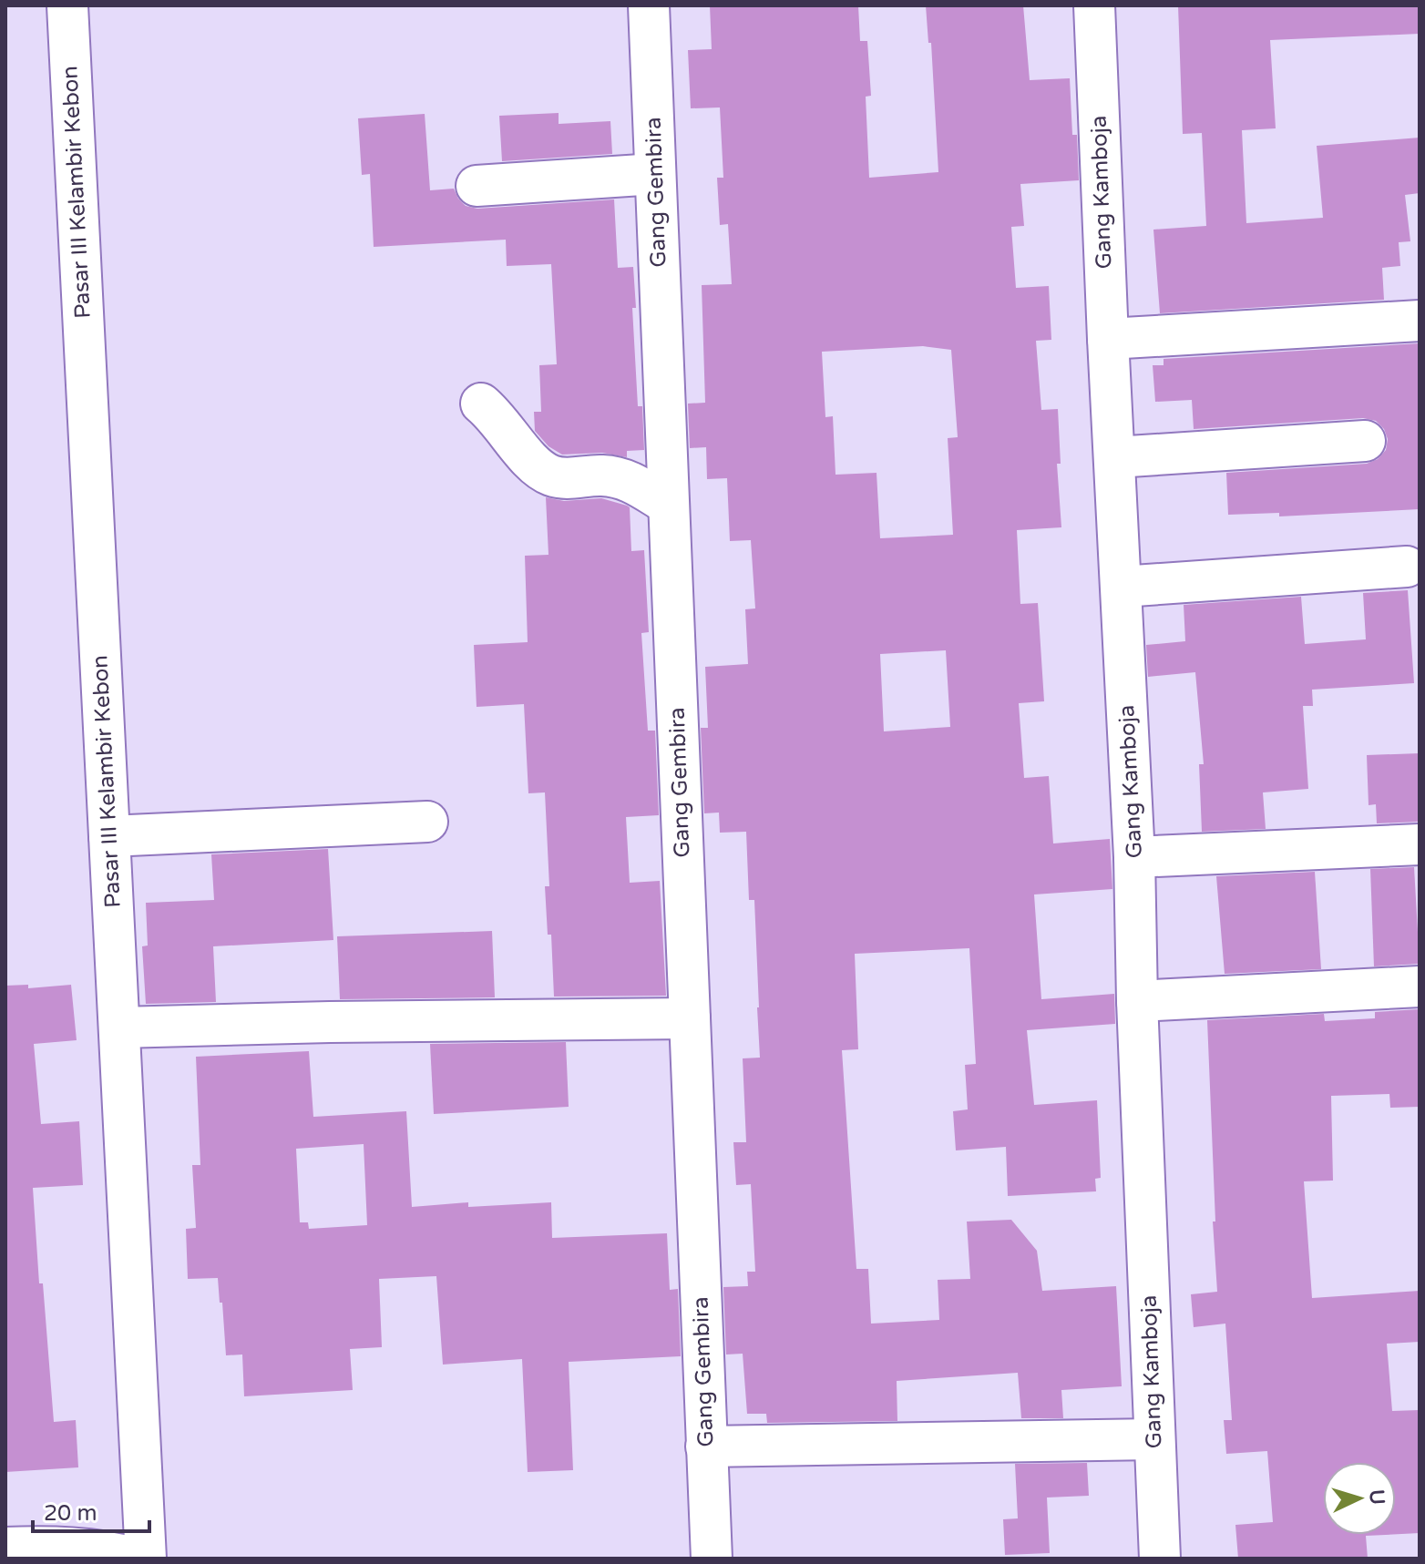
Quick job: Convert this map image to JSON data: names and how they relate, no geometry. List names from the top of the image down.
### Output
{
  "streets": {
    "street": ["Pasar III Kelambir Kebon", "Gang Gembira", "Gang Kamboja"]
  },
  "scale_bar": "20 m",
  "north": "right"
}
